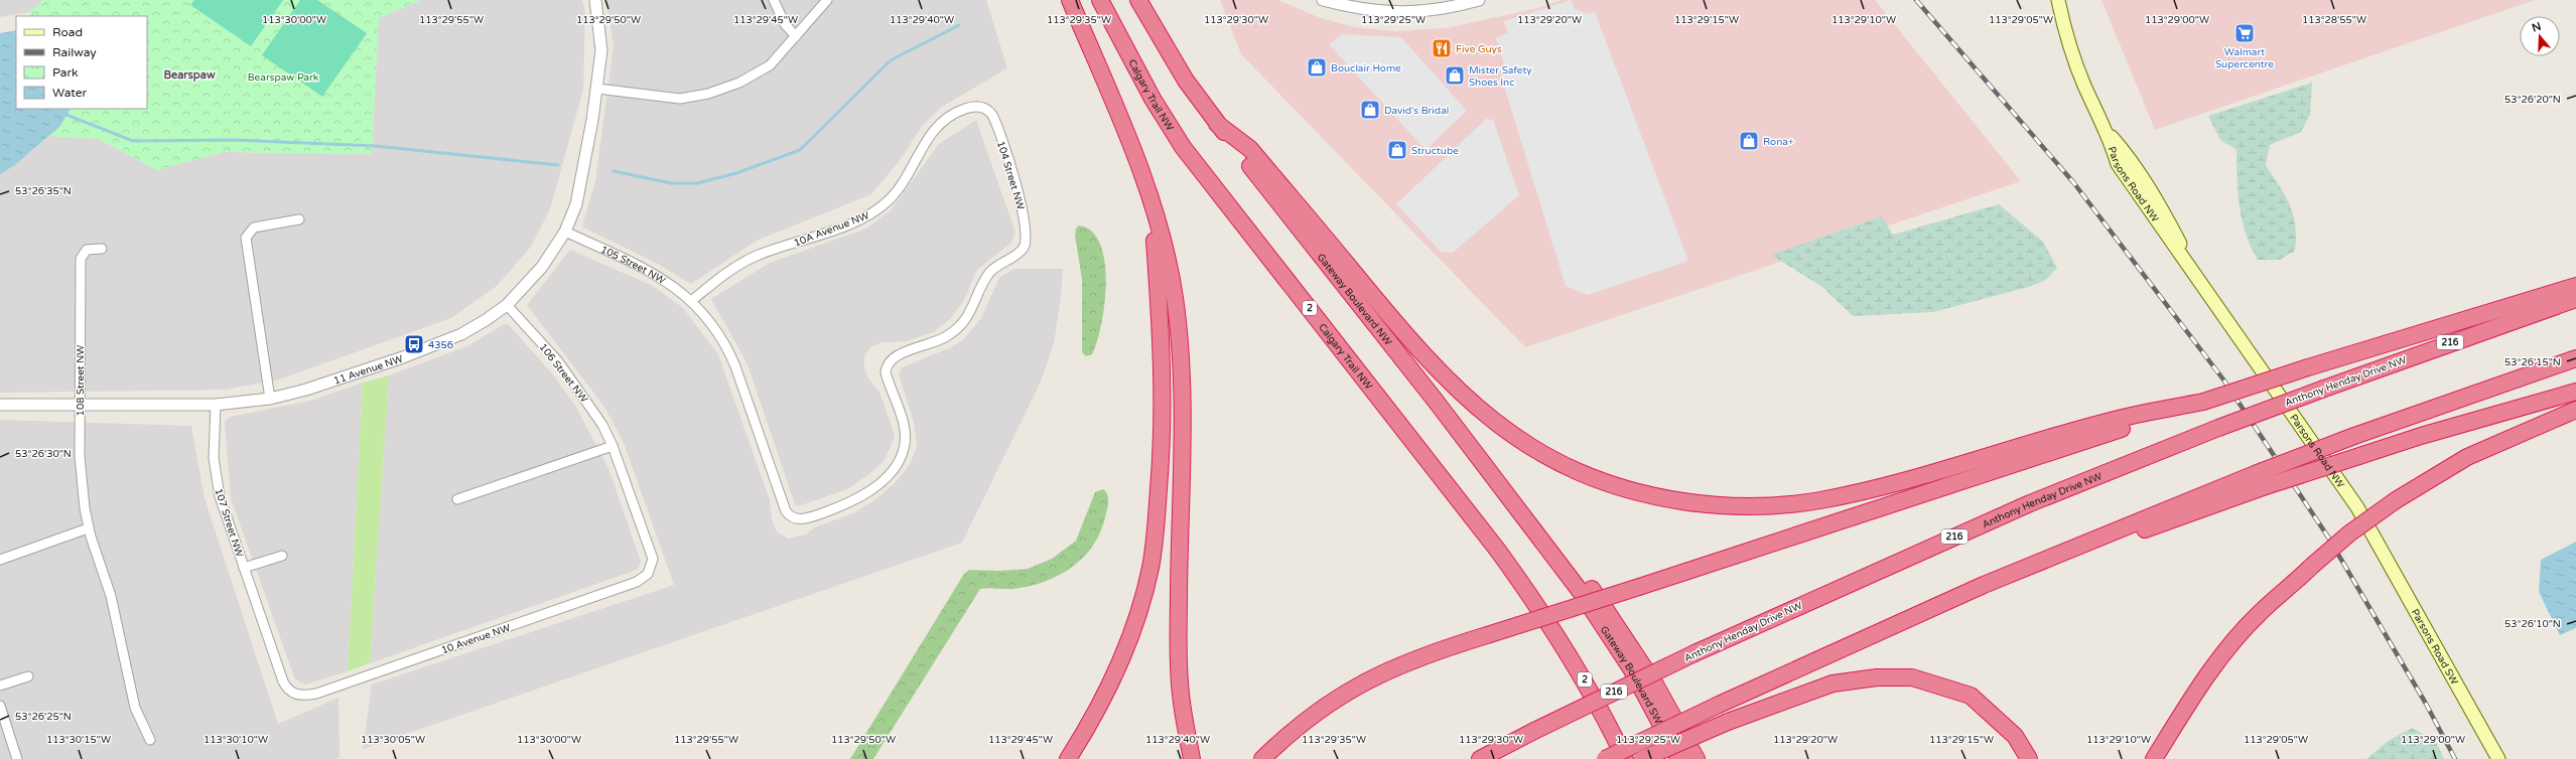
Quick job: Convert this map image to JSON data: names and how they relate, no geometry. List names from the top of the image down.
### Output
{
  "streets": {
    "highway": [
      "Calgary Trail NW",
      "Gateway Boulevard NW",
      "2",
      "216",
      "Anthony Henday Drive NW",
      "Gateway Boulevard SW"
    ],
    "main road": ["Parsons Road NW", "Parsons Road SW"],
    "street": [
      "104 Street NW",
      "10A Avenue NW",
      "105 Street NW",
      "11 Avenue NW",
      "106 Street NW",
      "108 Street NW",
      "107 Street NW",
      "10 Avenue NW"
    ]
  },
  "crossings": [
    ["104 Street NW", "10A Avenue NW"],
    ["104 Street NW", "105 Street NW"],
    ["Parsons Road NW", "Parsons Road SW"],
    ["10A Avenue NW", "105 Street NW"],
    ["105 Street NW", "11 Avenue NW"],
    ["Gateway Boulevard NW", "Gateway Boulevard SW"],
    ["11 Avenue NW", "106 Street NW"],
    ["11 Avenue NW", "108 Street NW"],
    ["11 Avenue NW", "107 Street NW"],
    ["106 Street NW", "10 Avenue NW"],
    ["107 Street NW", "10 Avenue NW"]
  ],
  "districts": ["Bearspaw"],
  "parks": ["Bearspaw Park"],
  "places": {
    "supermarket": ["Walmart Supercentre"],
    "restaurant": ["Five Guys"],
    "shop": [
      "Bouclair Home",
      "Mister Safety Shoes Inc",
      "David's Bridal",
      "Rona+",
      "Structube"
    ],
    "bus stop": ["4356"]
  },
  "legend": [
    "Road",
    "Railway",
    "Park",
    "Water"
  ],
  "north": "top",
  "coordinates": [
    "113°28'55\"W",
    "113°30'00\"W",
    "113°29'55\"W",
    "113°29'50\"W",
    "113°29'45\"W",
    "113°29'40\"W",
    "113°29'35\"W",
    "113°29'30\"W",
    "113°29'25\"W",
    "113°29'20\"W",
    "113°29'15\"W",
    "113°29'10\"W",
    "113°29'05\"W",
    "113°29'00\"W",
    "53°26'20\"N",
    "53°26'35\"N",
    "53°26'15\"N",
    "53°26'30\"N",
    "53°26'10\"N",
    "53°26'25\"N",
    "113°30'15\"W",
    "113°30'10\"W",
    "113°30'05\"W"
  ]
}
